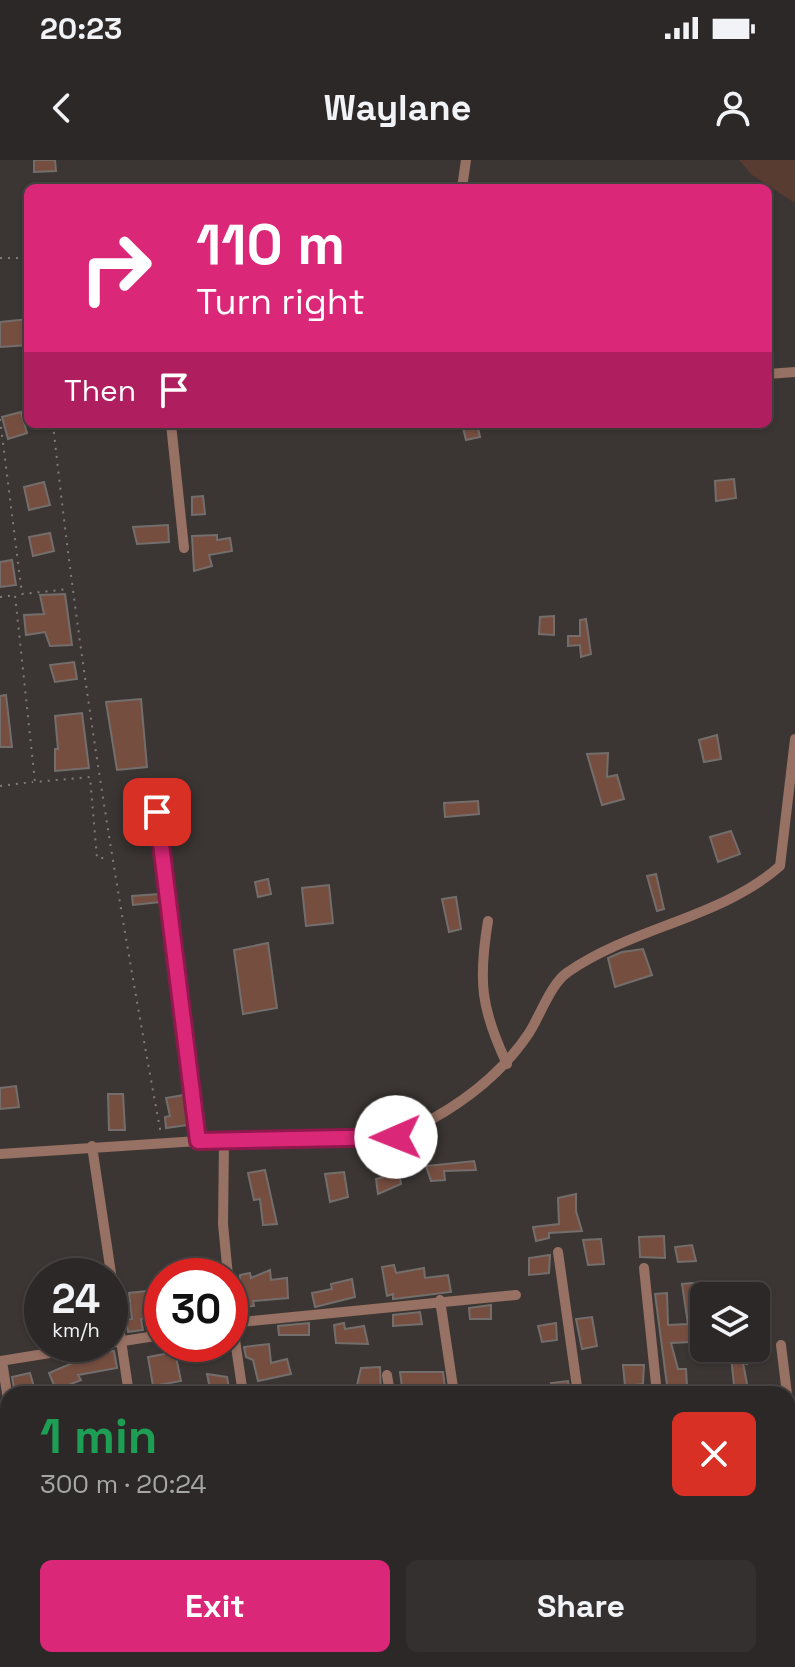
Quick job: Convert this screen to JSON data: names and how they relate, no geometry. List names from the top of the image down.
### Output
{
  "page": {
    "status": "20:23",
    "header": "Waylane",
    "turn": ["110 m", "Turn right"],
    "then": "Then",
    "speed": "24 km/h",
    "limit": "30",
    "heading": ["1 min", "300 m · 20:24"],
    "buttons": ["Exit", "Share"]
  }
}
